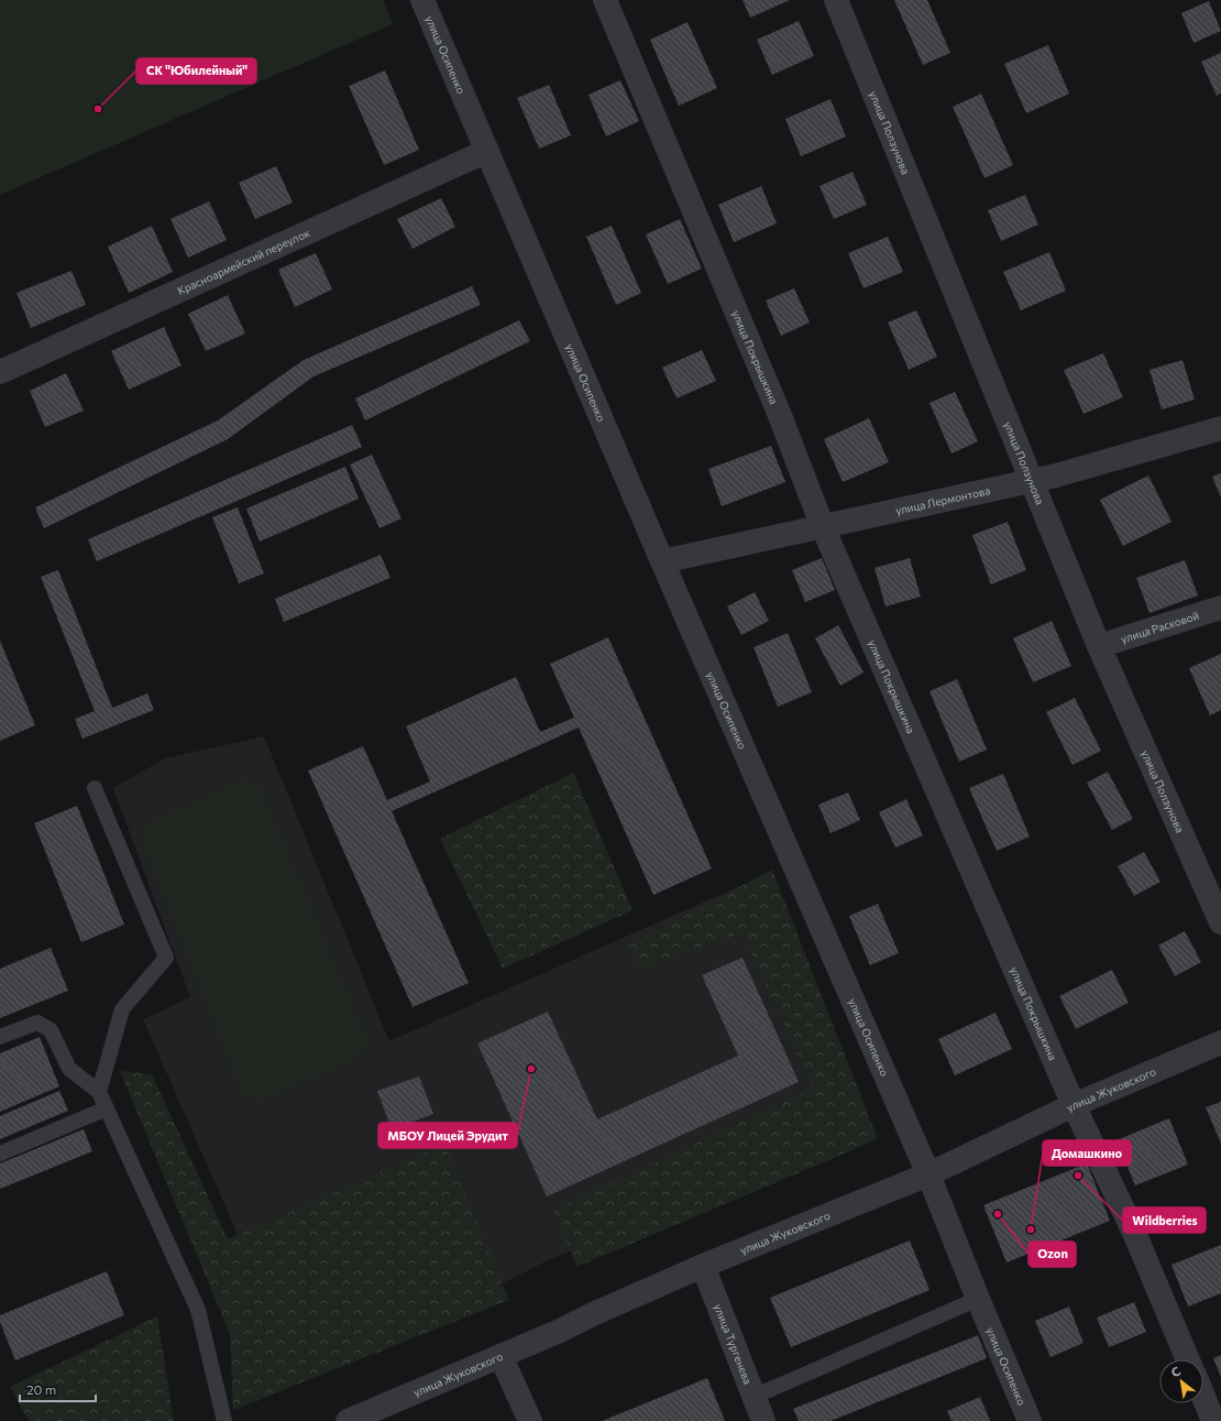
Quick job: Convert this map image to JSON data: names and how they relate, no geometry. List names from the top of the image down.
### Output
{
  "streets": {
    "street": [
      "улица Осипенко",
      "улица Ползунова",
      "Красноармейский переулок",
      "улица Покрышкина",
      "улица Лермонтова",
      "улица Расковой",
      "улица Жуковского",
      "улица Тургенева"
    ]
  },
  "crossings": [
    ["улица Осипенко", "Красноармейский переулок"],
    ["улица Осипенко", "улица Лермонтова"],
    ["улица Осипенко", "улица Жуковского"],
    ["улица Ползунова", "улица Лермонтова"],
    ["улица Ползунова", "улица Расковой"],
    ["улица Покрышкина", "улица Лермонтова"],
    ["улица Покрышкина", "улица Жуковского"],
    ["улица Жуковского", "улица Тургенева"]
  ],
  "places": [
    "СК \"Юбилейный\"",
    "МБОУ Лицей Эрудит",
    "Wildberries",
    "Ozon",
    "Домашкино"
  ],
  "scale_bar": "20 m",
  "north": "top left"
}
